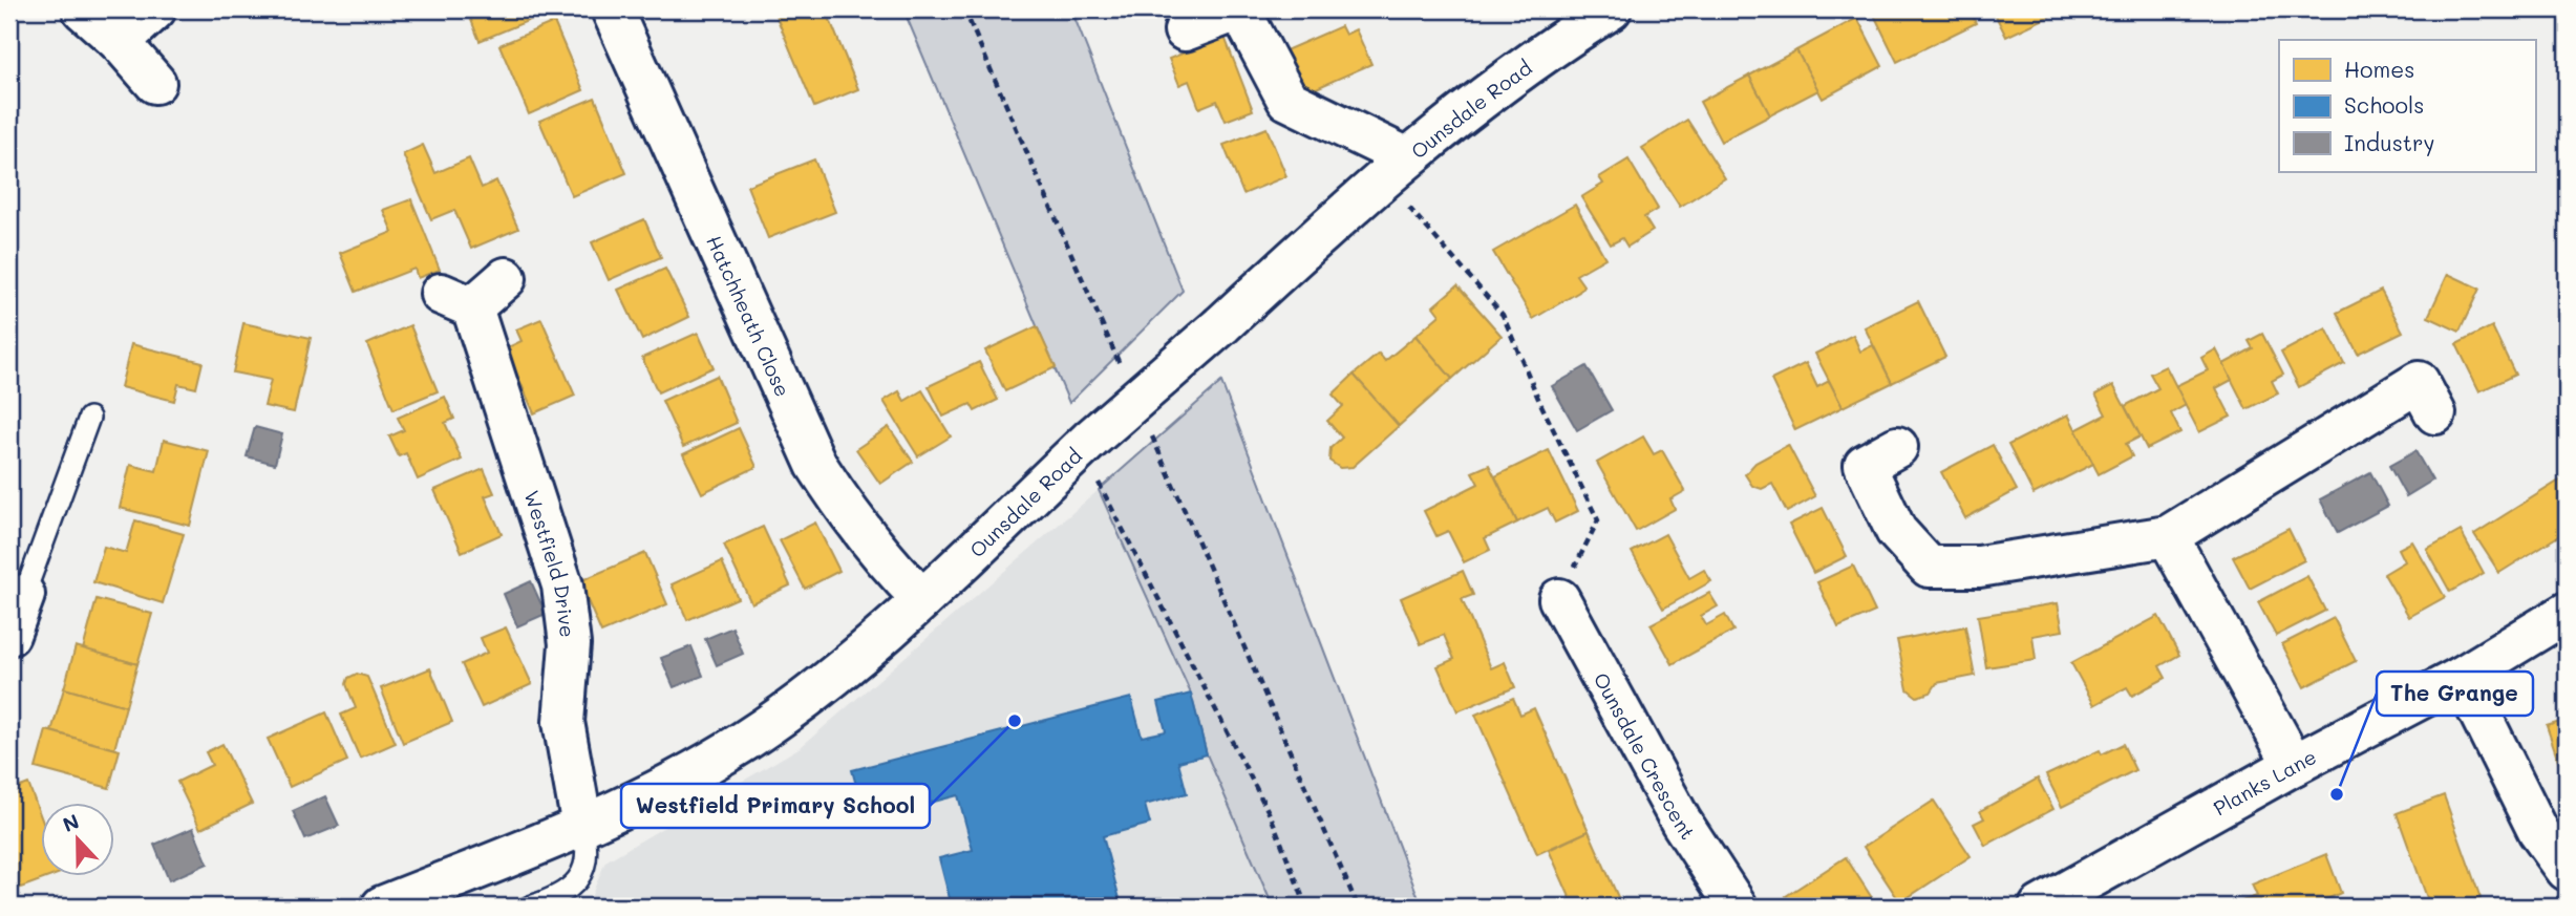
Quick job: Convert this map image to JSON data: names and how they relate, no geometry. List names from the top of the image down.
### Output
{
  "streets": {
    "street": [
      "Ounsdale Road",
      "Hatchheath Close",
      "Westfield Drive",
      "Ounsdale Crescent",
      "Planks Lane"
    ]
  },
  "crossings": [
    ["Ounsdale Road", "Hatchheath Close"],
    ["Ounsdale Road", "Westfield Drive"]
  ],
  "places": ["Westfield Primary School", "The Grange"],
  "legend": ["Homes", "Schools", "Industry"],
  "north": "top"
}
